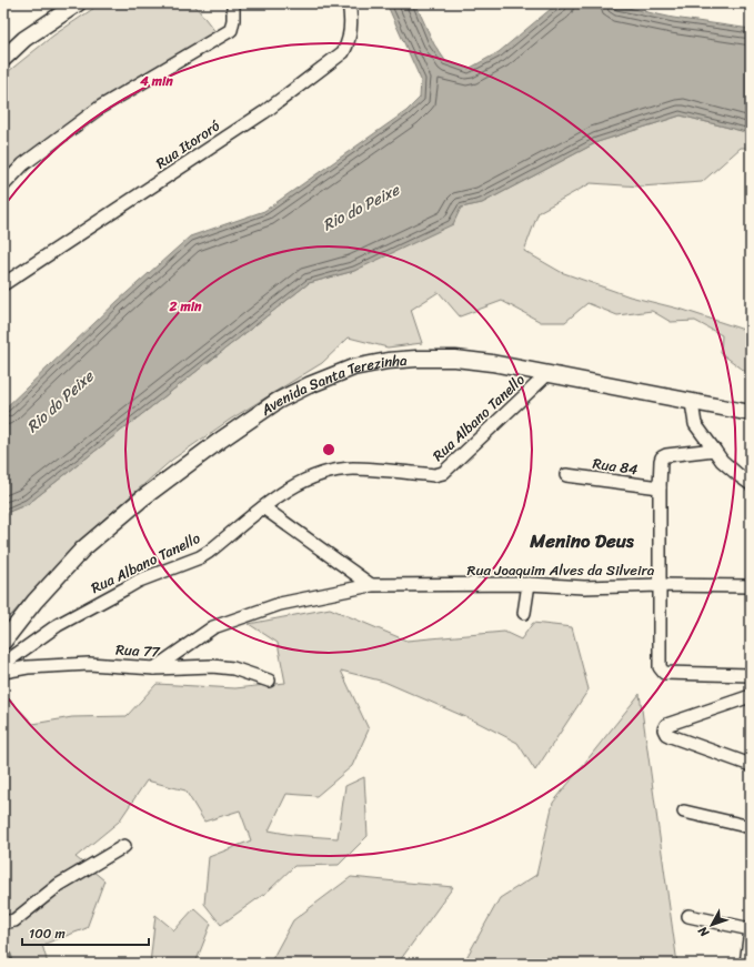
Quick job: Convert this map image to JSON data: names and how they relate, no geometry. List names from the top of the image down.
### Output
{
  "streets": {
    "main road": ["Avenida Santa Terezinha"],
    "street": [
      "Rua Itororó",
      "Rua Albano Tanello",
      "Rua 84",
      "Rua Joaquim Alves da Silveira",
      "Rua 77"
    ]
  },
  "crossings": [
    ["Avenida Santa Terezinha", "Rua Albano Tanello"],
    ["Rua Joaquim Alves da Silveira", "Rua 77"]
  ],
  "districts": ["Menino Deus"],
  "water": ["Rio do Peixe"],
  "scale_bar": "100 m",
  "north": "bottom left",
  "rings": ["4 min", "2 min"]
}
